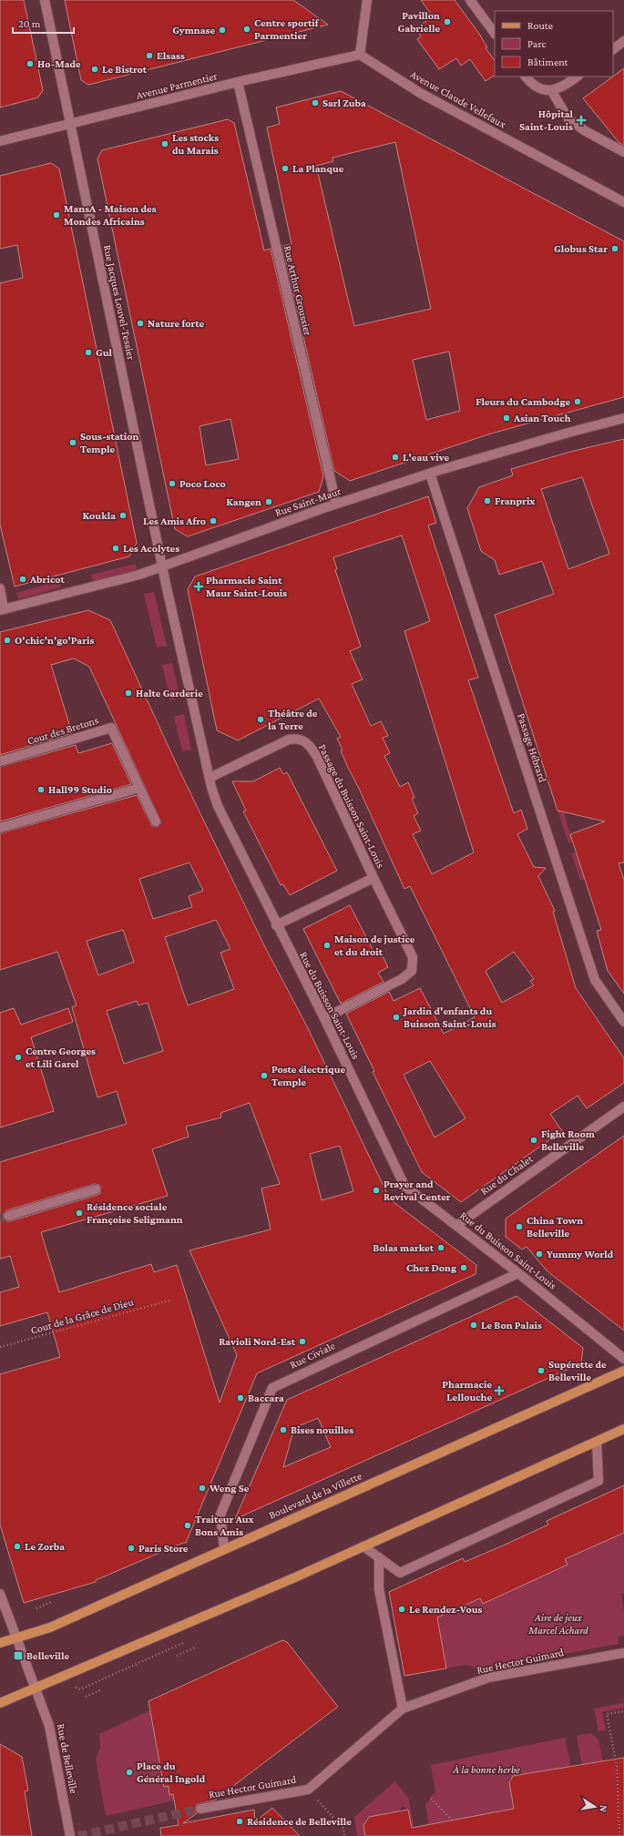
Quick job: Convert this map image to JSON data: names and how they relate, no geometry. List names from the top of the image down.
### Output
{
  "streets": {
    "main road": ["Boulevard de la Villette"],
    "street": [
      "Avenue Parmentier",
      "Avenue Claude Vellefaux",
      "Rue Arthur Groussier",
      "Rue Jacques Louvel-Tessier",
      "Rue Saint-Maur",
      "Cour des Bretons",
      "Passage Hébrard",
      "Passage du Buisson Saint-Louis",
      "Rue du Buisson Saint-Louis",
      "Rue du Chalet",
      "Rue Civiale",
      "Rue Hector Guimard",
      "Rue de Belleville"
    ],
    "path": ["Cour de la Grâce de Dieu"]
  },
  "crossings": [
    ["Avenue Parmentier", "Avenue Claude Vellefaux"],
    ["Avenue Parmentier", "Rue Arthur Groussier"],
    ["Avenue Parmentier", "Rue Jacques Louvel-Tessier"],
    ["Rue Arthur Groussier", "Rue Saint-Maur"],
    ["Rue Jacques Louvel-Tessier", "Rue Saint-Maur"],
    ["Rue Jacques Louvel-Tessier", "Rue du Buisson Saint-Louis"],
    ["Rue Saint-Maur", "Passage Hébrard"],
    ["Rue Saint-Maur", "Rue du Buisson Saint-Louis"],
    ["Passage du Buisson Saint-Louis", "Rue du Buisson Saint-Louis"],
    ["Rue du Buisson Saint-Louis", "Rue du Chalet"],
    ["Rue du Buisson Saint-Louis", "Rue Civiale"],
    ["Rue Civiale", "Boulevard de la Villette"],
    ["Boulevard de la Villette", "Rue de Belleville"]
  ],
  "parks": ["Aire de jeux Marcel Achard", "À la bonne herbe"],
  "places": {
    "other": [
      "Pavillon Gabrielle",
      "Centre sportif Parmentier",
      "Gymnase",
      "Elsass",
      "Ho-Made",
      "Le Bistrot",
      "Sarl Zuba",
      "Les stocks du Marais",
      "La Planque",
      "MansA - Maison des Mondes Africains",
      "Globus Star",
      "Nature forte",
      "Gul",
      "Fleurs du Cambodge",
      "Asian Touch",
      "Sous-station Temple",
      "L'eau vive",
      "Poco Loco",
      "Franprix",
      "Kangen",
      "Koukla",
      "Les Amis Afro",
      "Les Acolytes",
      "Abricot",
      "O'chic'n'go'Paris",
      "Halte Garderie",
      "Théâtre de la Terre",
      "Hall99 Studio",
      "Maison de justice et du droit",
      "Jardin d'enfants du Buisson Saint-Louis",
      "Centre Georges et Lili Garel",
      "Poste électrique Temple",
      "Fight Room Belleville",
      "Prayer and Revival Center",
      "Résidence sociale Françoise Seligmann",
      "China Town Belleville",
      "Bolas market",
      "Yummy World",
      "Chez Dong",
      "Le Bon Palais",
      "Ravioli Nord-Est",
      "Supérette de Belleville",
      "Baccara",
      "Bises nouilles",
      "Weng Se",
      "Traiteur Aux Bons Amis",
      "Le Zorba",
      "Paris Store",
      "Le Rendez-Vous",
      "Place du Général Ingold",
      "Résidence de Belleville"
    ],
    "health": ["Hôpital Saint-Louis", "Pharmacie Saint Maur Saint-Louis", "Pharmacie Lellouche"],
    "transit": ["Belleville"]
  },
  "legend": ["Route", "Parc", "Bâtiment"],
  "scale_bar": "20 m",
  "north": "right"
}
